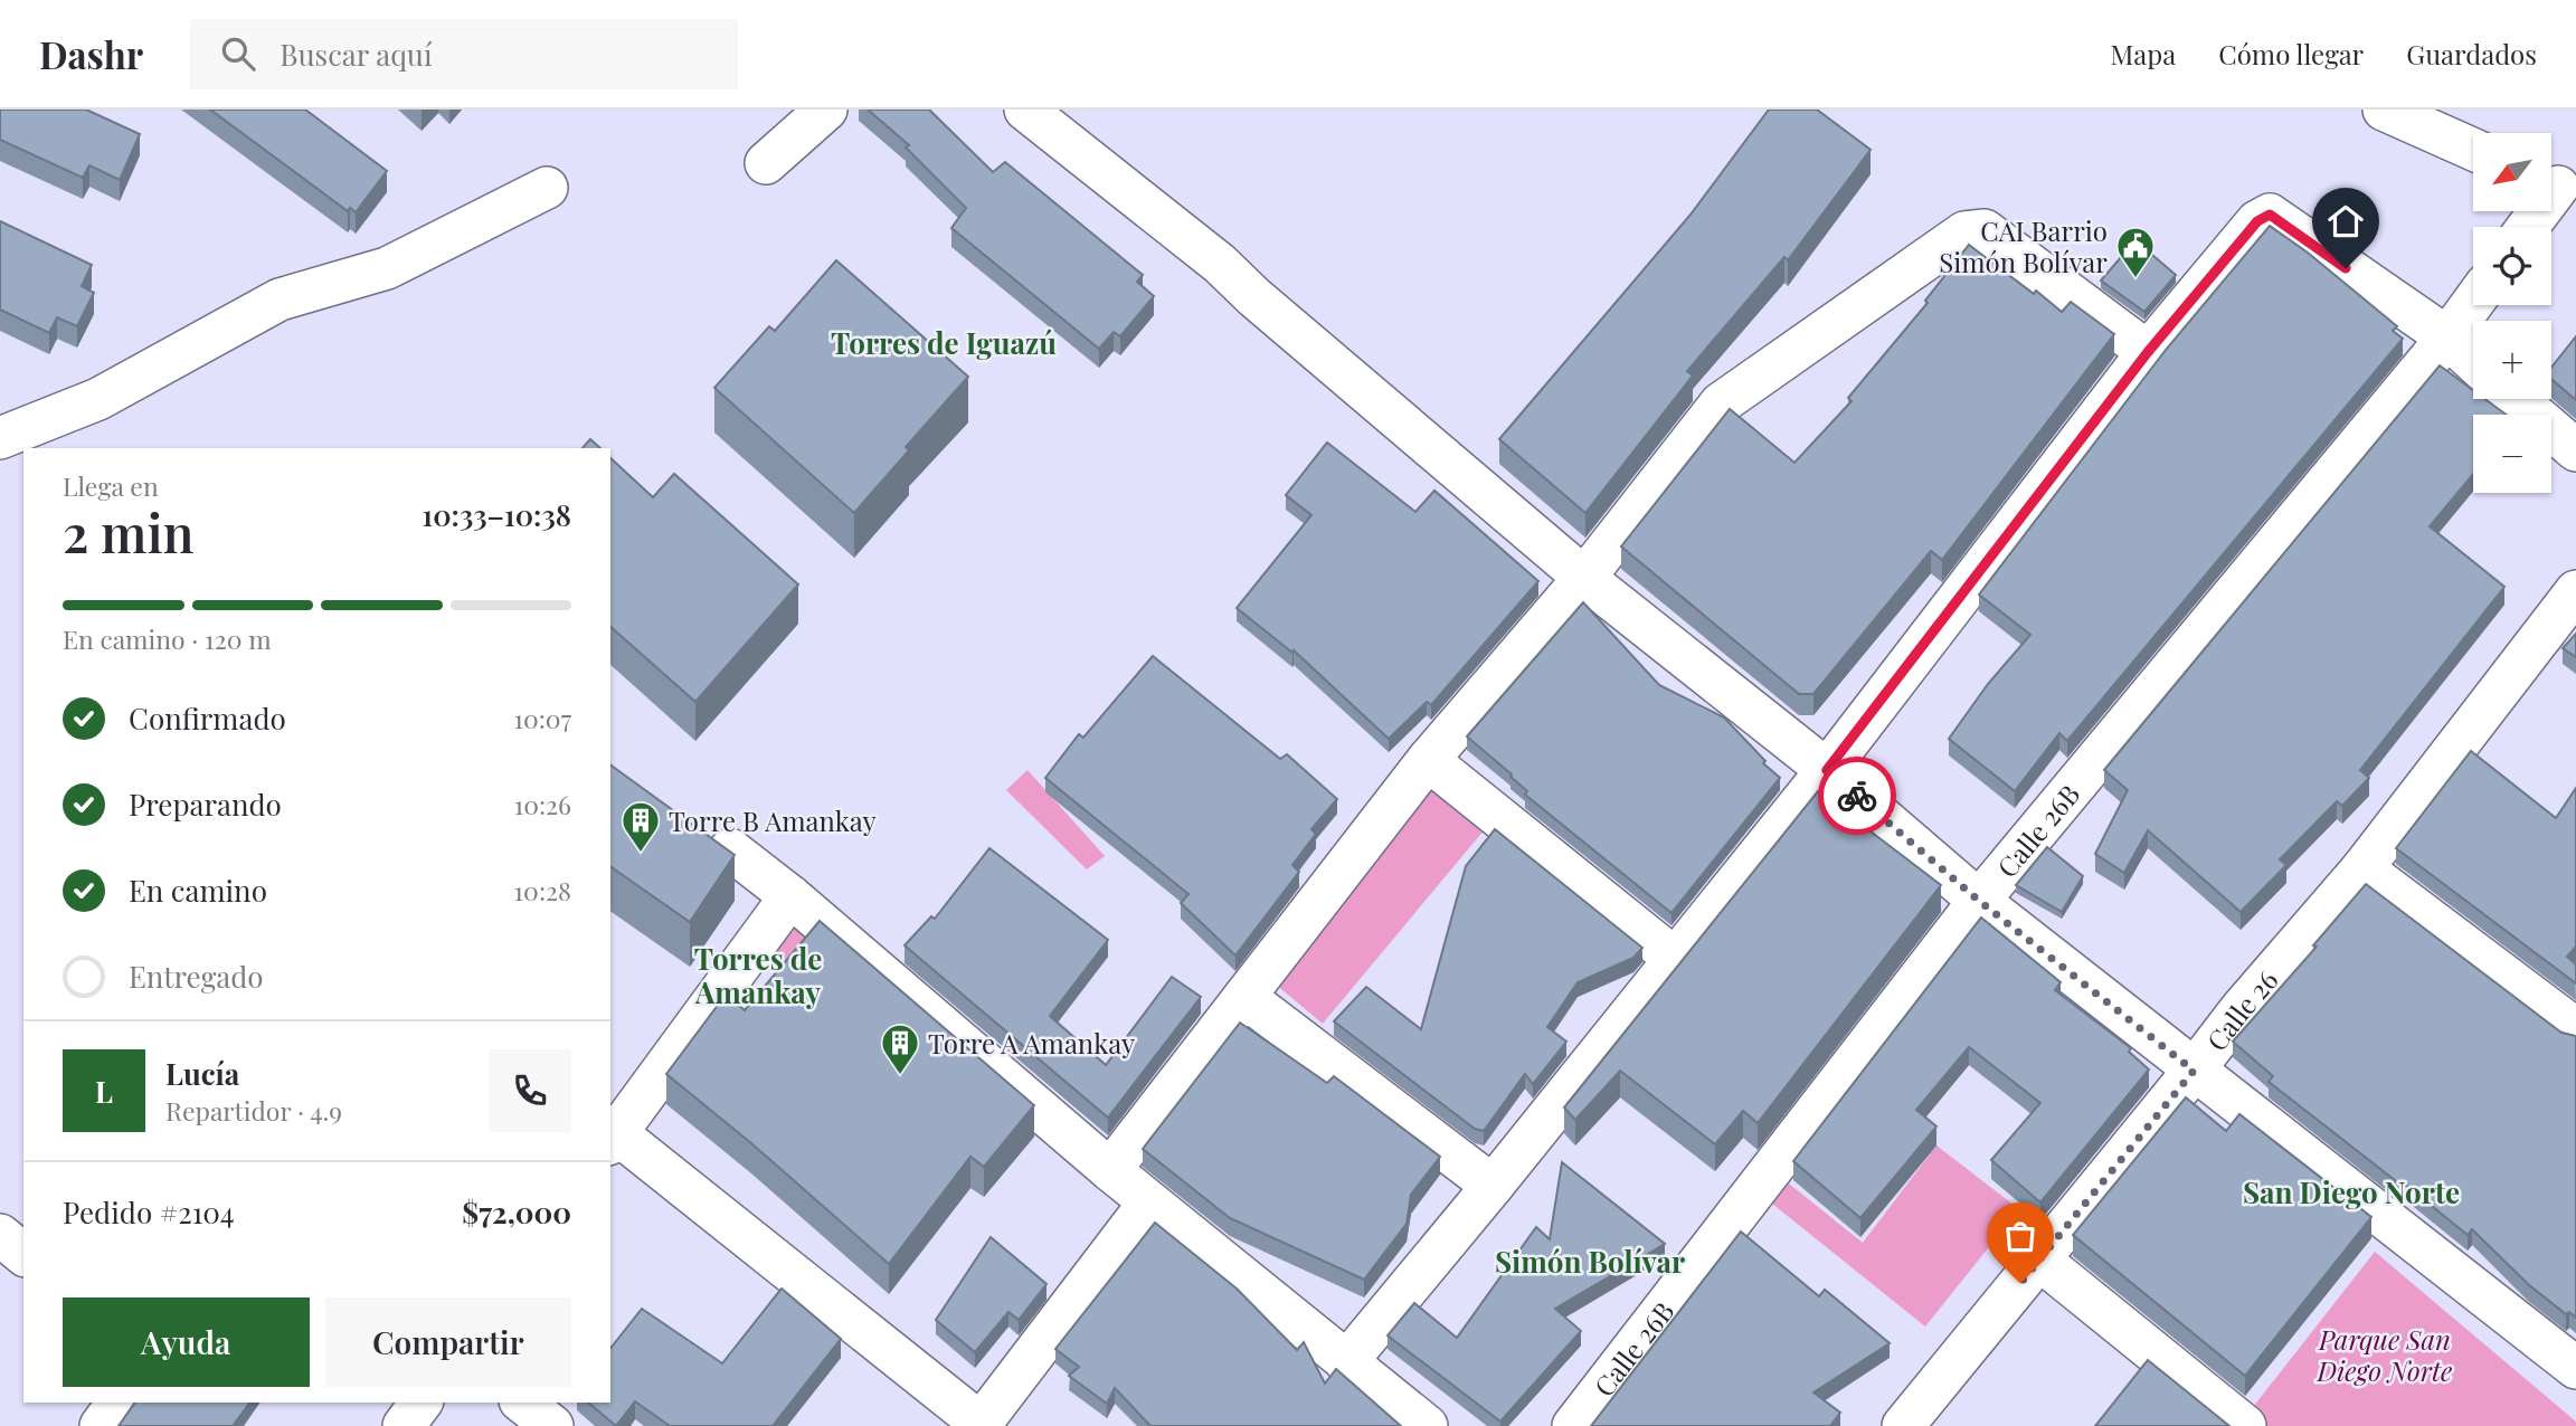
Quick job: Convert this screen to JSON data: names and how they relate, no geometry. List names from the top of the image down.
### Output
{
  "streets": {
    "street": ["Calle 26B", "Calle 26"]
  },
  "districts": [
    "Torres de Iguazú",
    "Torres de Amankay",
    "San Diego Norte",
    "Simón Bolívar"
  ],
  "parks": ["Parque San Diego Norte"],
  "places": {
    "public building": ["CAI Barrio Simón Bolívar"],
    "building": ["Torre B Amankay", "Torre A Amankay"]
  },
  "north": "bottom left",
  "page": {
    "header": "Dashr",
    "search": "Buscar aquí",
    "nav": ["Mapa", "Cómo llegar", "Guardados"],
    "map_buttons": ["+", "−"],
    "heading": ["2 min", "Llega en", "10:33–10:38"],
    "panel": [
      "Lucía",
      "Repartidor · 4.9",
      "Pedido #2104",
      "$72,000"
    ],
    "bar": "En camino · 120 m",
    "list": [
      ["Confirmado", "10:07"],
      ["Preparando", "10:26"],
      ["En camino", "10:28"],
      "Entregado"
    ],
    "round": "L",
    "buttons": ["Ayuda", "Compartir"]
  }
}
